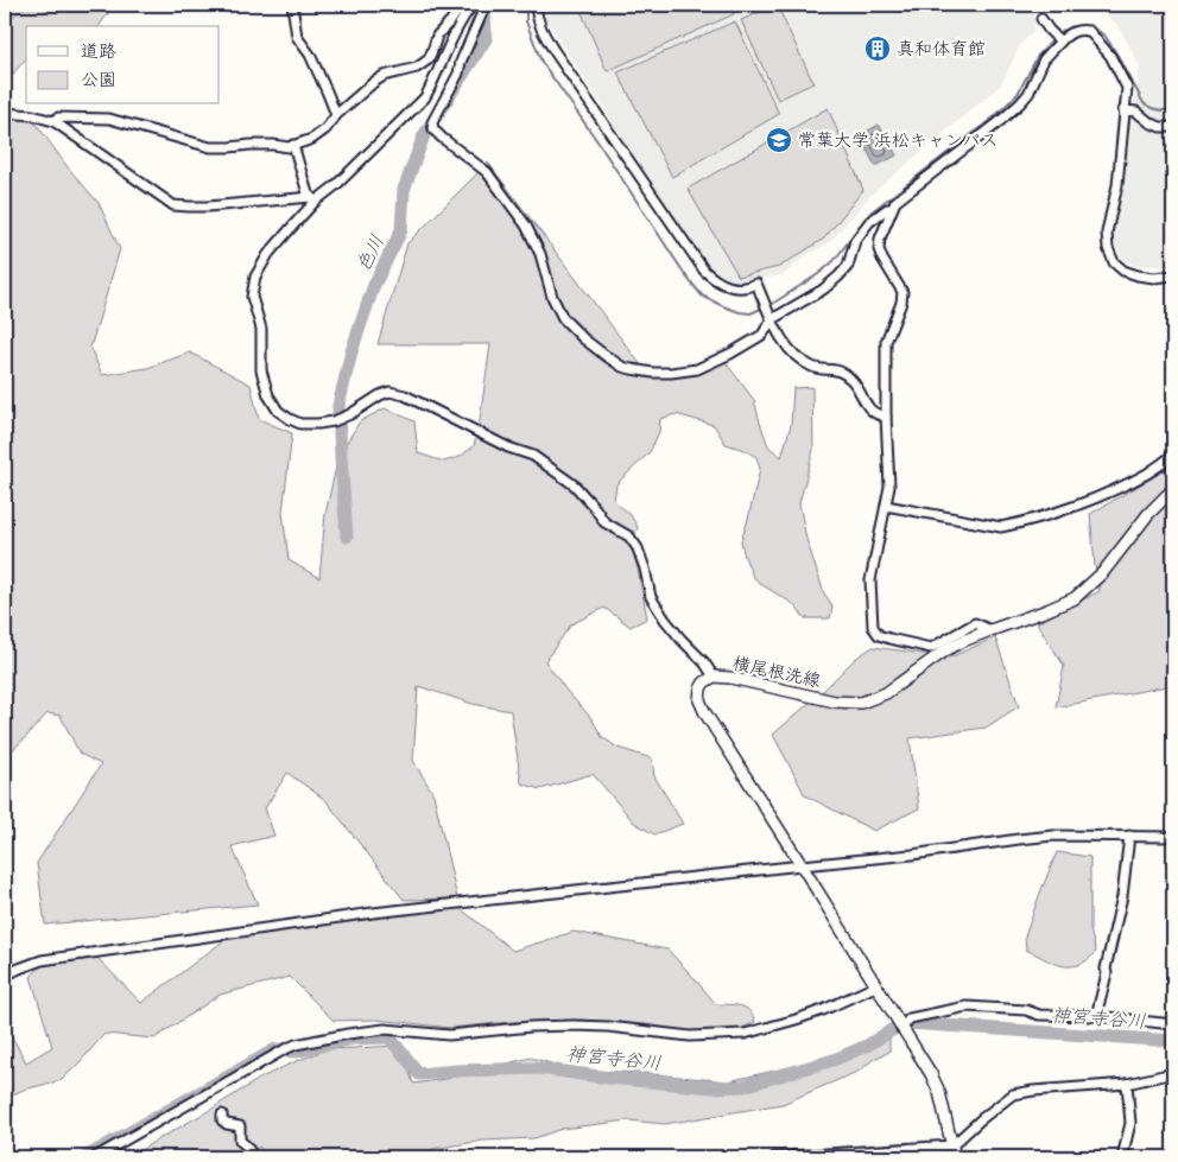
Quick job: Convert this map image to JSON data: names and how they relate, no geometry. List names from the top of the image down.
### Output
{
  "streets": {
    "main road": ["横尾根洗線"]
  },
  "water": ["色川", "神宮寺谷川"],
  "places": {
    "building": ["真和体育館"],
    "school or university": ["常葉大学 浜松キャンパス"]
  },
  "legend": ["道路", "公園"]
}
